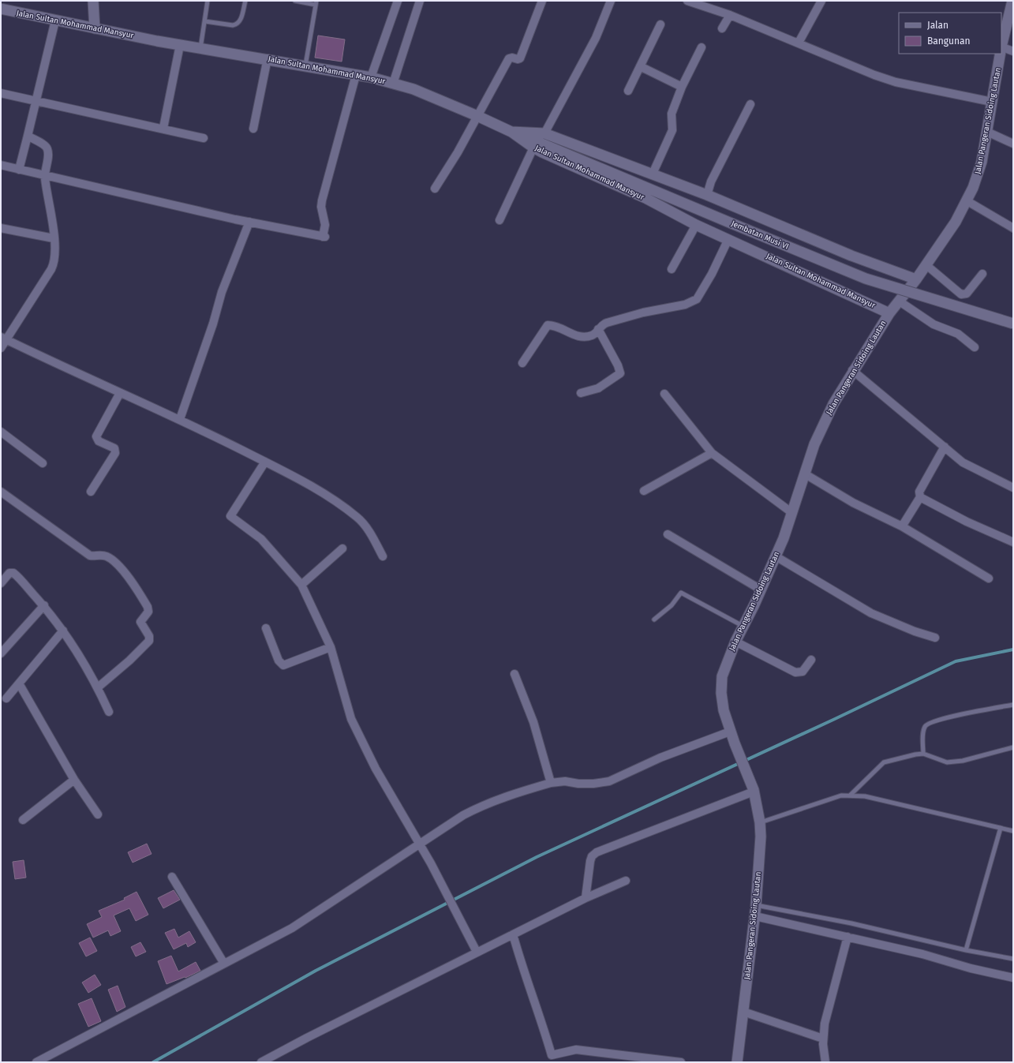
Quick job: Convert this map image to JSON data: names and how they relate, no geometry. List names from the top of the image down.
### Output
{
  "streets": {
    "street": ["Jalan Sultan Mohammad Mansyur", "Jalan Pangeran Sidoing Lautan", "Jembatan Musi VI"]
  },
  "crossings": [
    ["Jalan Sultan Mohammad Mansyur", "Jalan Pangeran Sidoing Lautan"],
    ["Jalan Sultan Mohammad Mansyur", "Jembatan Musi VI"]
  ],
  "legend": ["Jalan", "Bangunan"]
}
